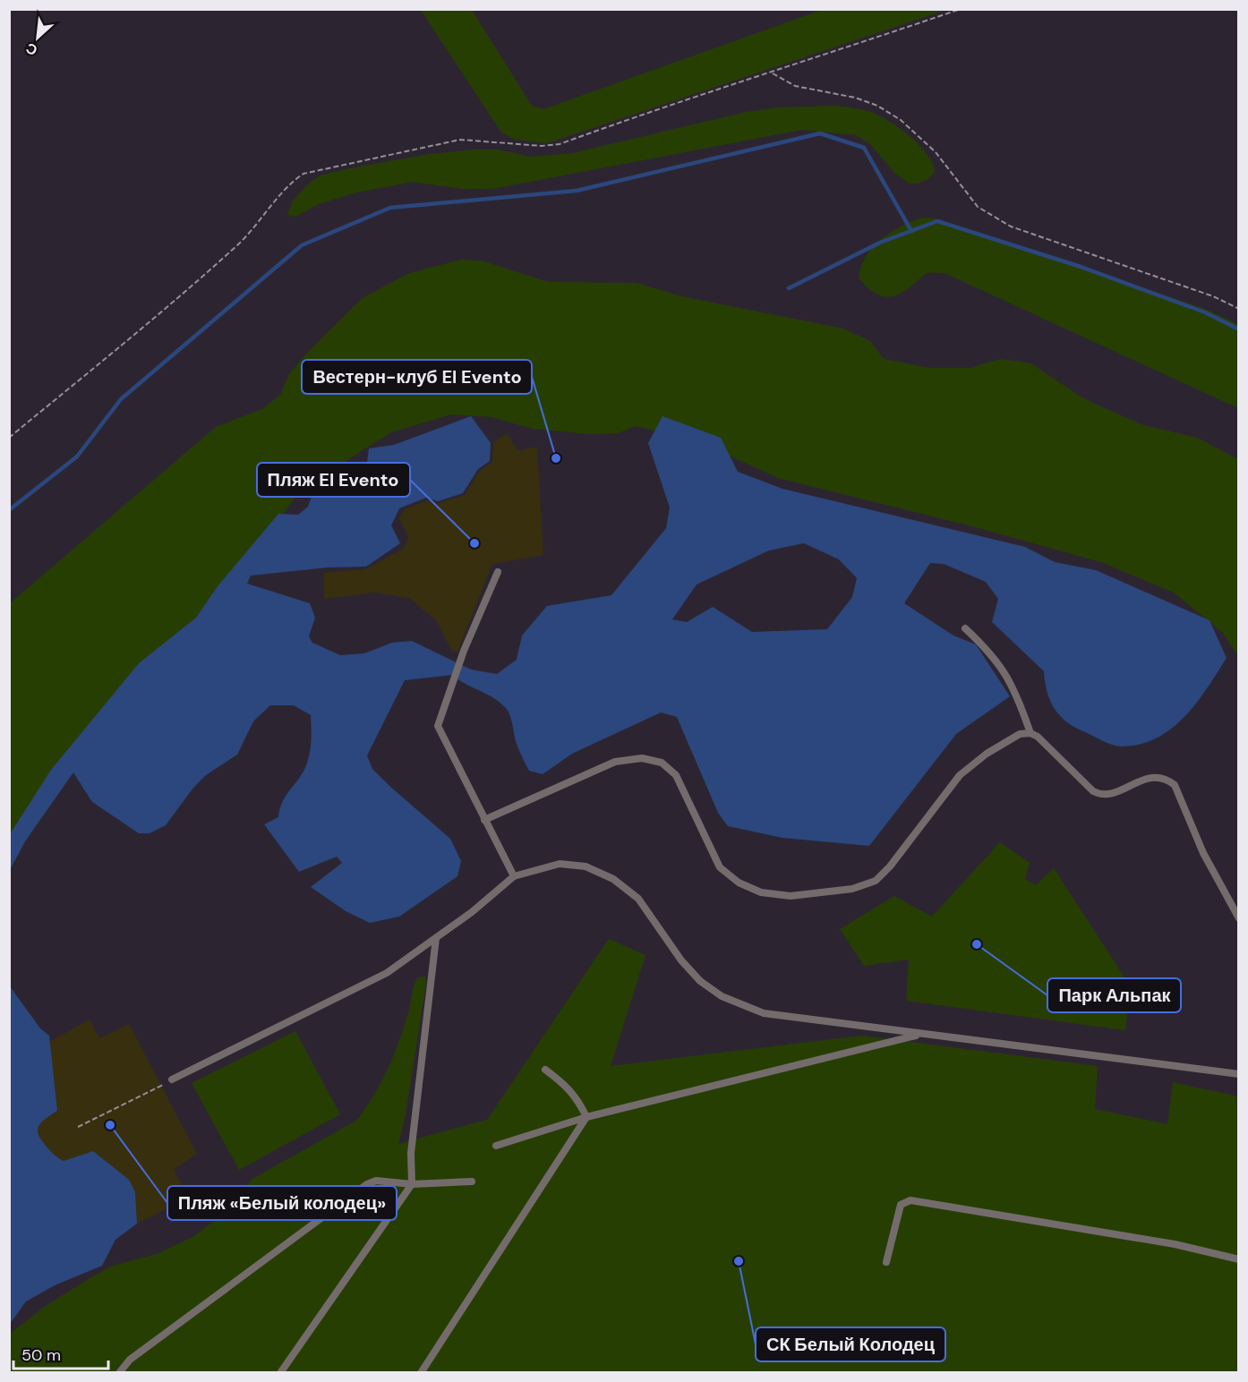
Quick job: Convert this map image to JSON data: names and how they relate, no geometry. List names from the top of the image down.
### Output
{
  "places": [
    "Вестерн-клуб El Evento",
    "Пляж El Evento",
    "Парк Альпак",
    "Пляж «Белый колодец»",
    "СК Белый Колодец"
  ],
  "scale_bar": "50 m",
  "north": "bottom left"
}
